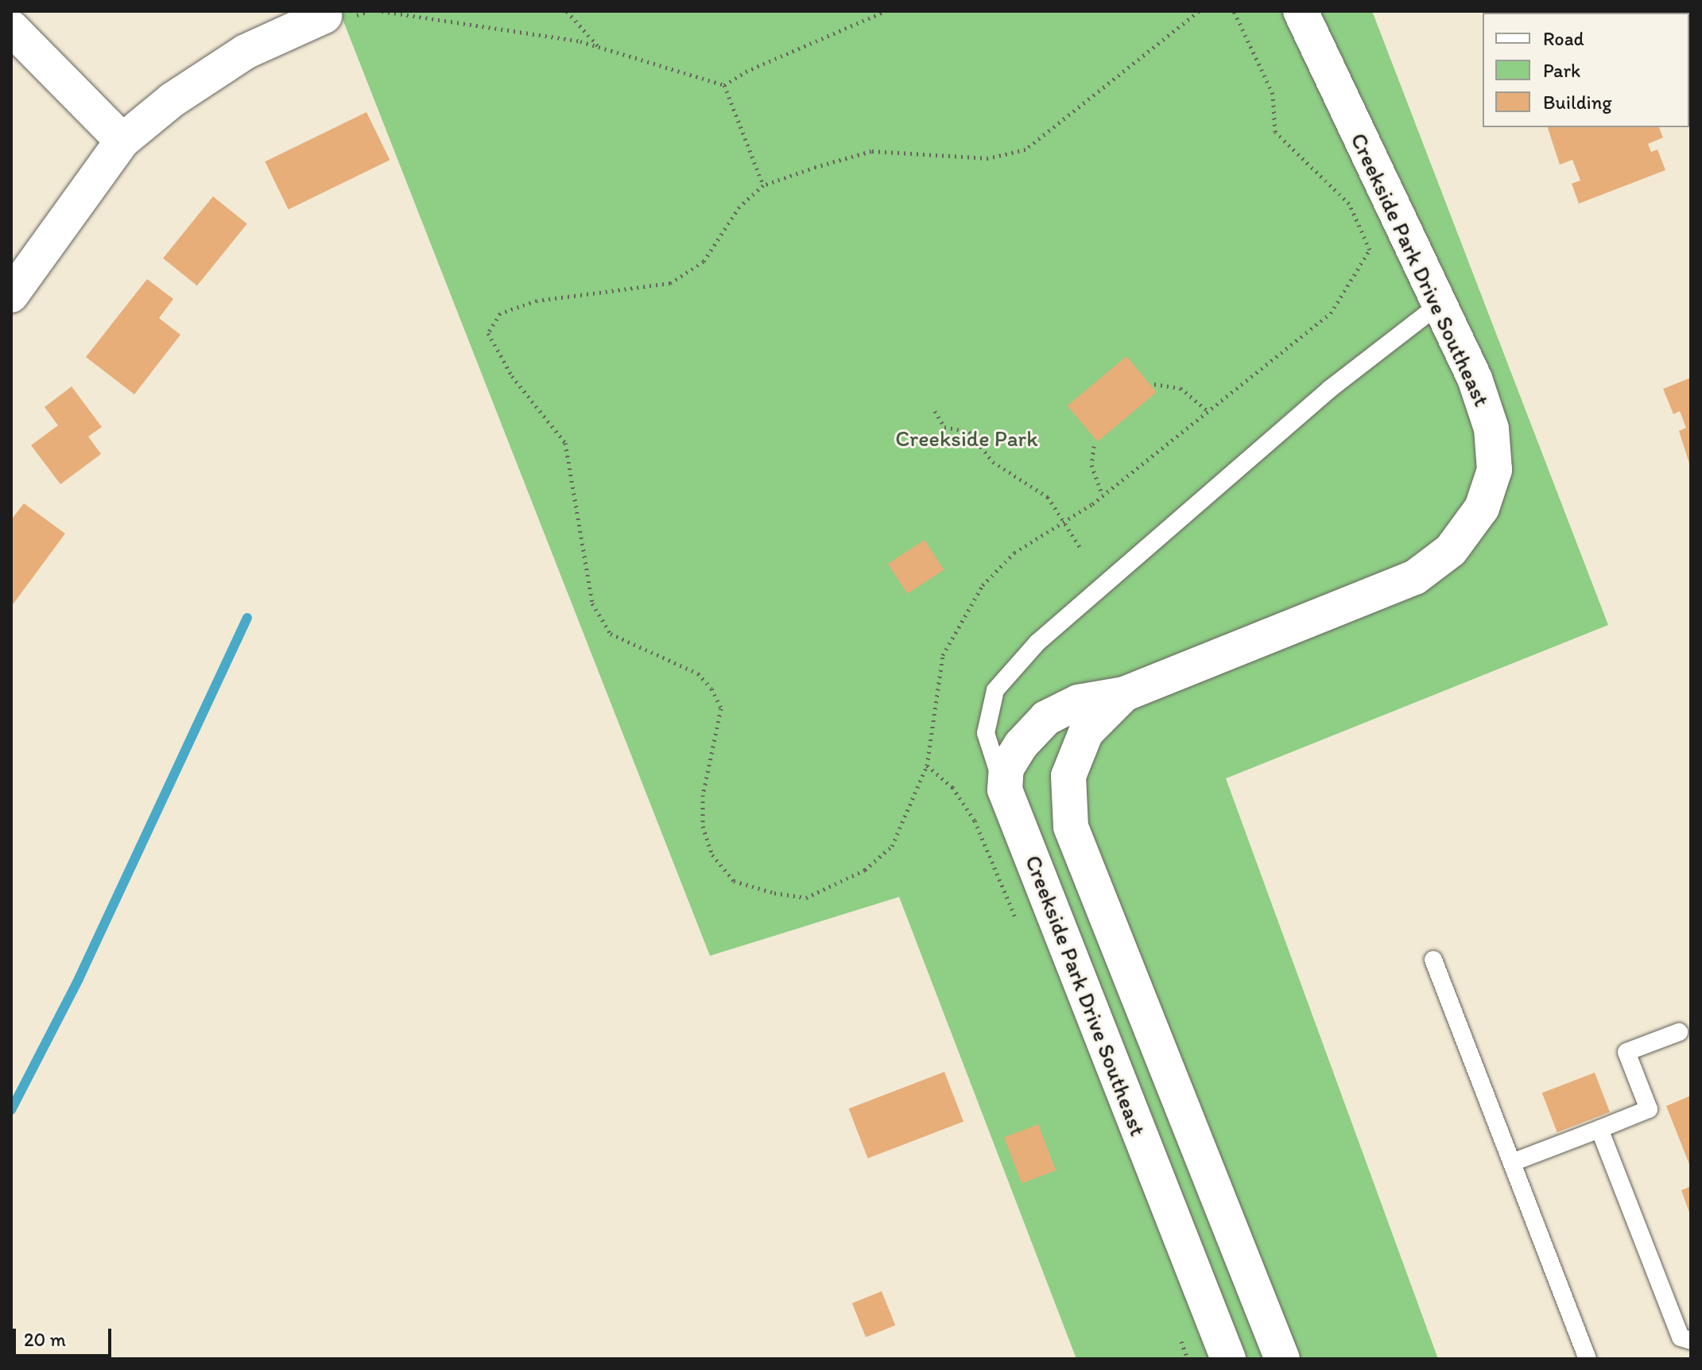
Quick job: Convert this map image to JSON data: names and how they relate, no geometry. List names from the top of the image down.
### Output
{
  "streets": {
    "street": ["Creekside Park Drive Southeast"]
  },
  "parks": ["Creekside Park"],
  "legend": ["Road", "Park", "Building"],
  "scale_bar": "20 m"
}
